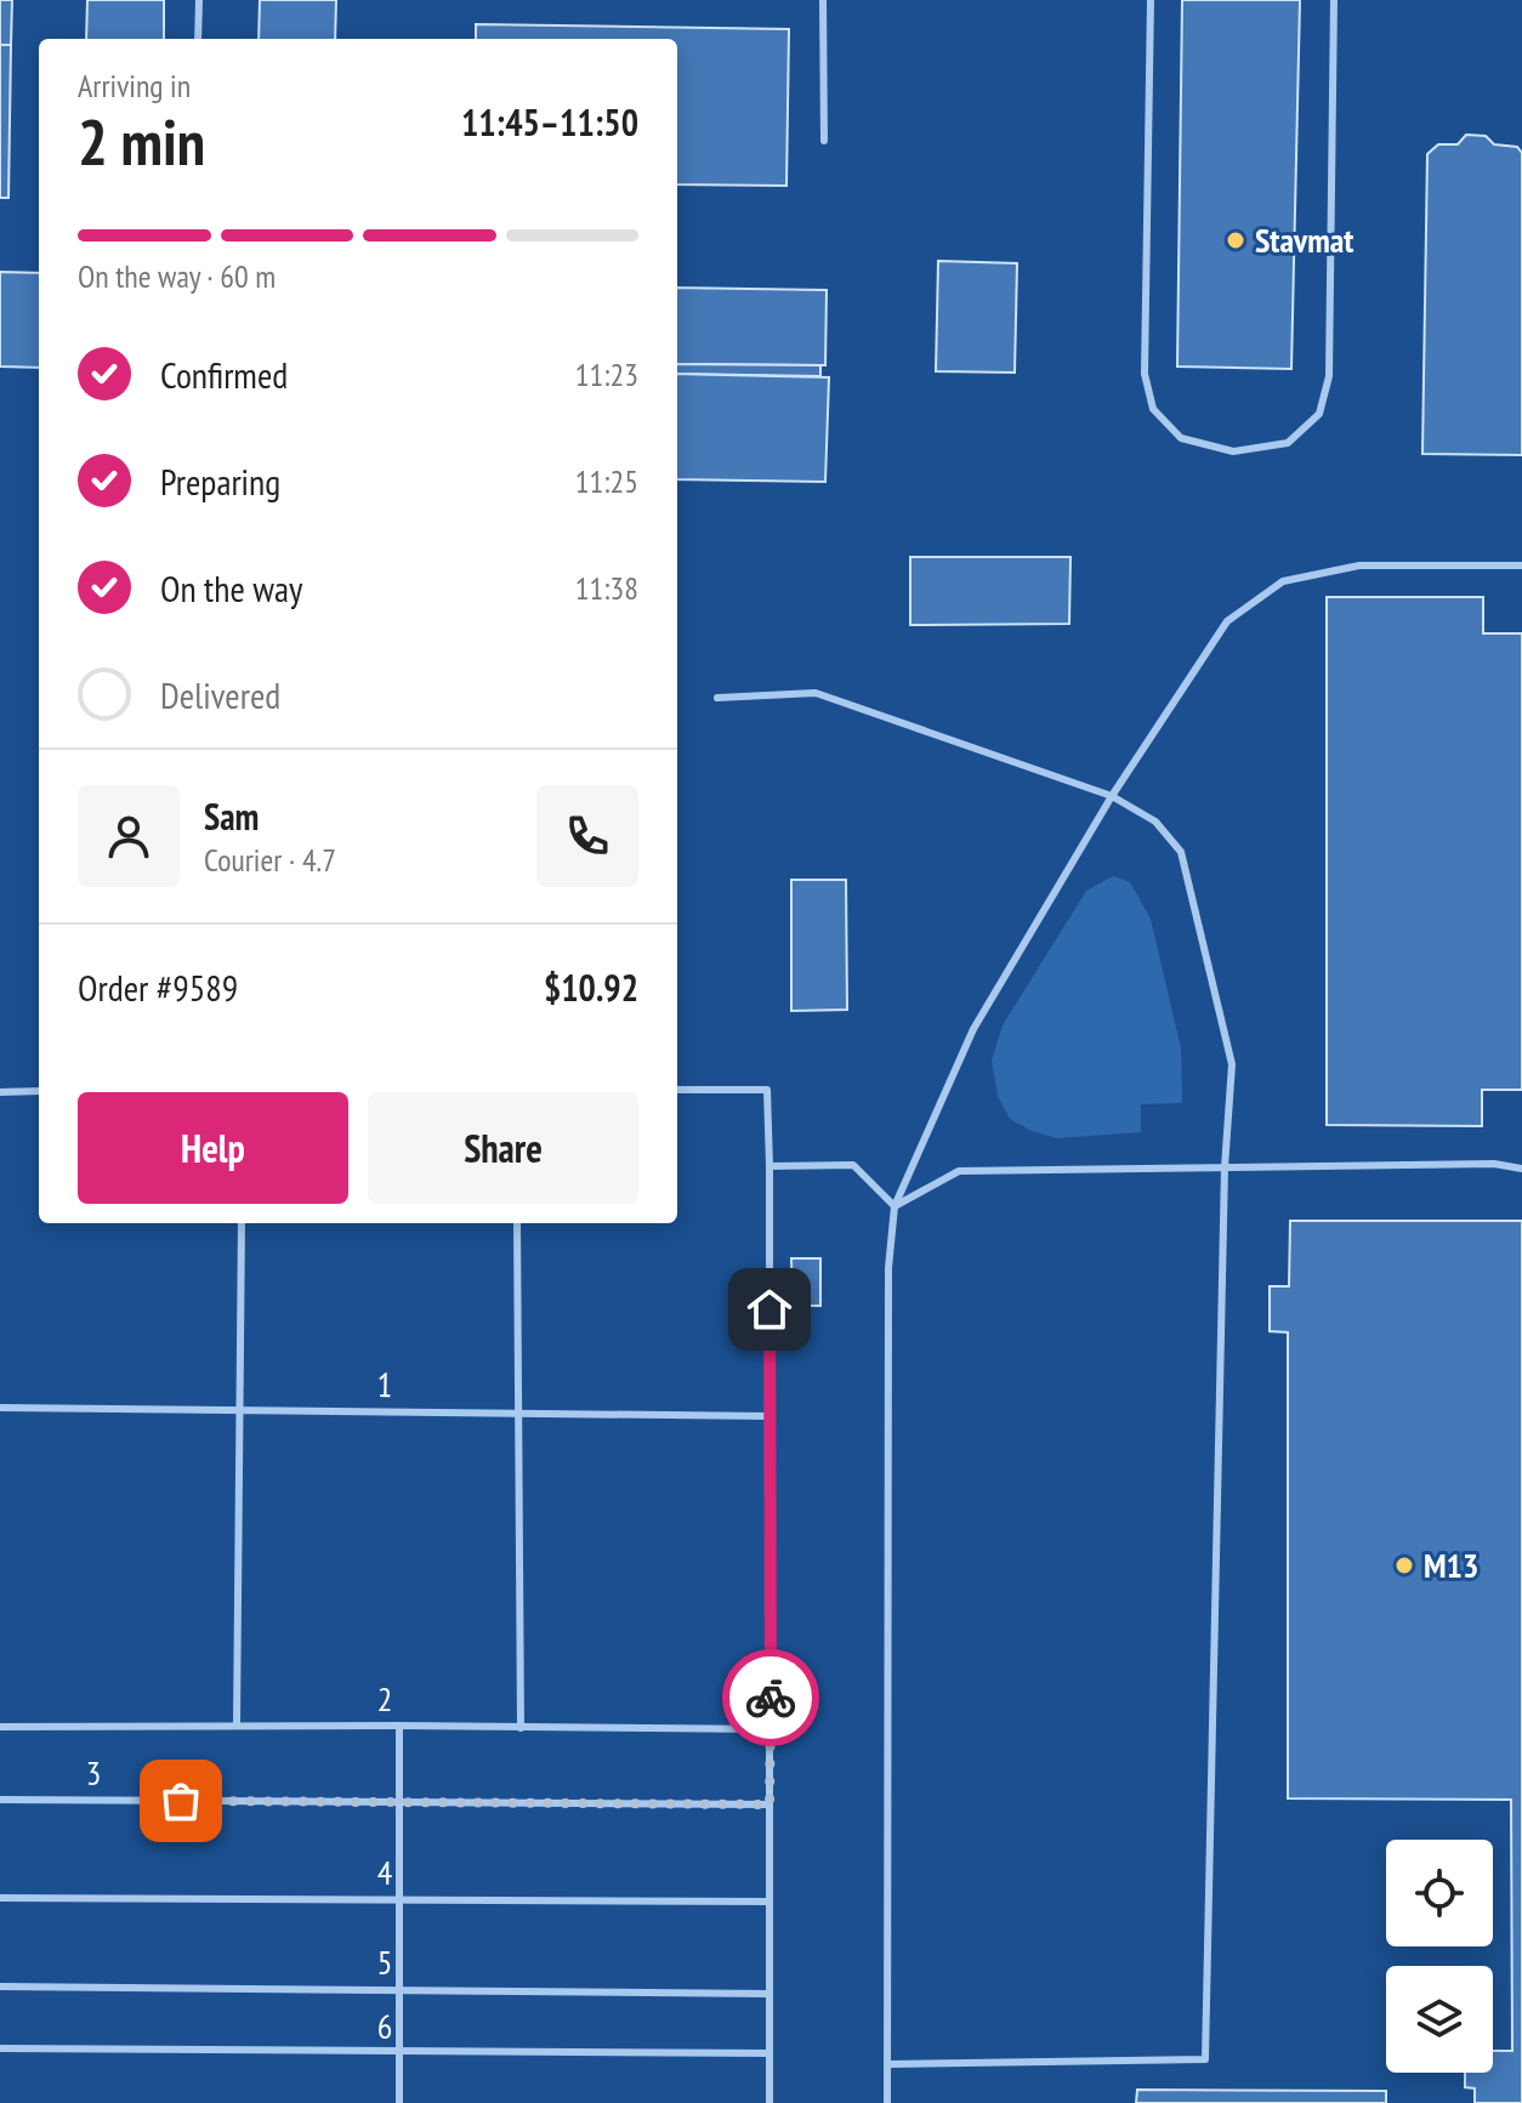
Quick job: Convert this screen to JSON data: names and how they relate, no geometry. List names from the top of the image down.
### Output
{
  "streets": {
    "lane": [
      "1",
      "2",
      "3",
      "4",
      "5",
      "6"
    ]
  },
  "places": ["Stavmat", "M13"],
  "page": {
    "heading": ["2 min", "Arriving in", "11:45–11:50"],
    "panel": [
      "Sam",
      "Courier · 4.7",
      "Order #9589",
      "$10.92"
    ],
    "bar": "On the way · 60 m",
    "list": [
      ["Confirmed", "11:23"],
      ["Preparing", "11:25"],
      ["On the way", "11:38"],
      "Delivered"
    ],
    "buttons": ["Help", "Share"]
  }
}
